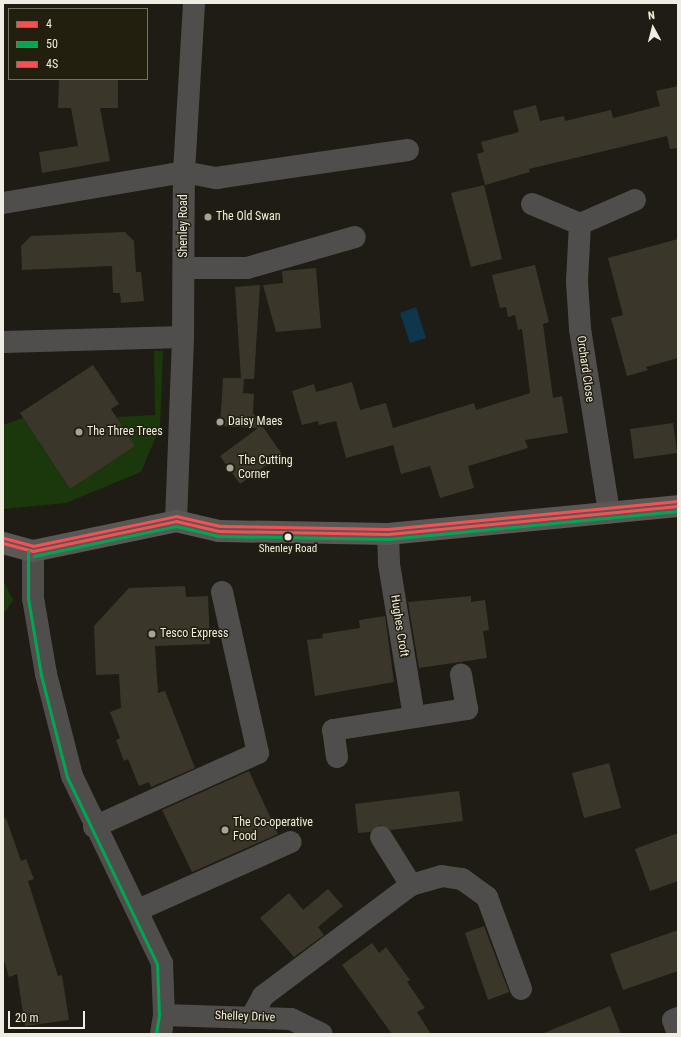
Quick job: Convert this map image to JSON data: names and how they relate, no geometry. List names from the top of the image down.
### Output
{
  "streets": {
    "street": [
      "Shenley Road",
      "Orchard Close",
      "Hughes Croft",
      "Shelley Drive"
    ]
  },
  "places": [
    "The Old Swan",
    "Daisy Maes",
    "The Three Trees",
    "The Cutting Corner",
    "Shenley Road",
    "Tesco Express",
    "The Co-operative Food"
  ],
  "lines": ["transit line 4S", "transit line 4", "transit line 50"],
  "legend": ["4", "50", "4S"],
  "scale_bar": "20 m",
  "north": "top"
}
